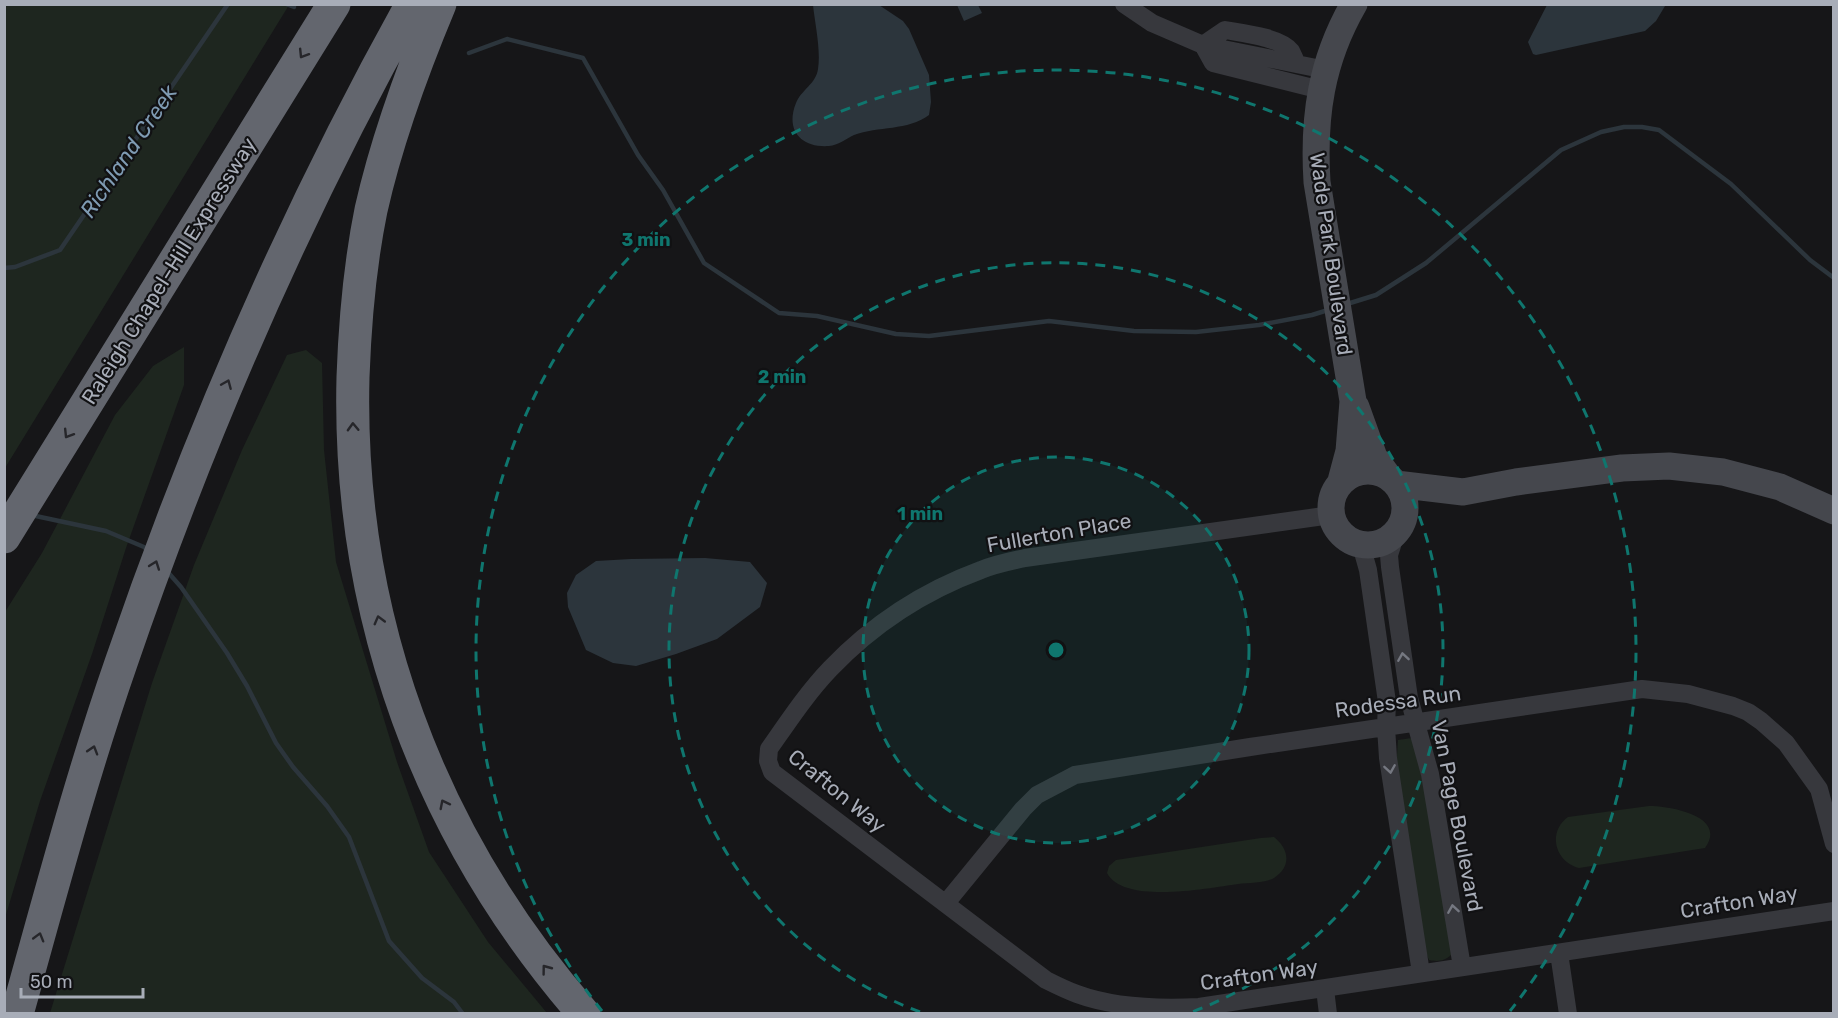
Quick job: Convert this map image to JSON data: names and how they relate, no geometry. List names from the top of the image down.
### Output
{
  "streets": {
    "highway": ["Raleigh Chapel–Hill Expressway"],
    "street": [
      "Wade Park Boulevard",
      "Fullerton Place",
      "Rodessa Run",
      "Crafton Way",
      "Van Page Boulevard"
    ]
  },
  "crossings": [
    ["Wade Park Boulevard", "Fullerton Place"],
    ["Wade Park Boulevard", "Van Page Boulevard"],
    ["Fullerton Place", "Crafton Way"],
    ["Fullerton Place", "Van Page Boulevard"],
    ["Rodessa Run", "Crafton Way"],
    ["Rodessa Run", "Van Page Boulevard"],
    ["Crafton Way", "Van Page Boulevard"]
  ],
  "water": ["Richland Creek"],
  "scale_bar": "50 m",
  "rings": ["3 min", "2 min", "1 min"]
}
